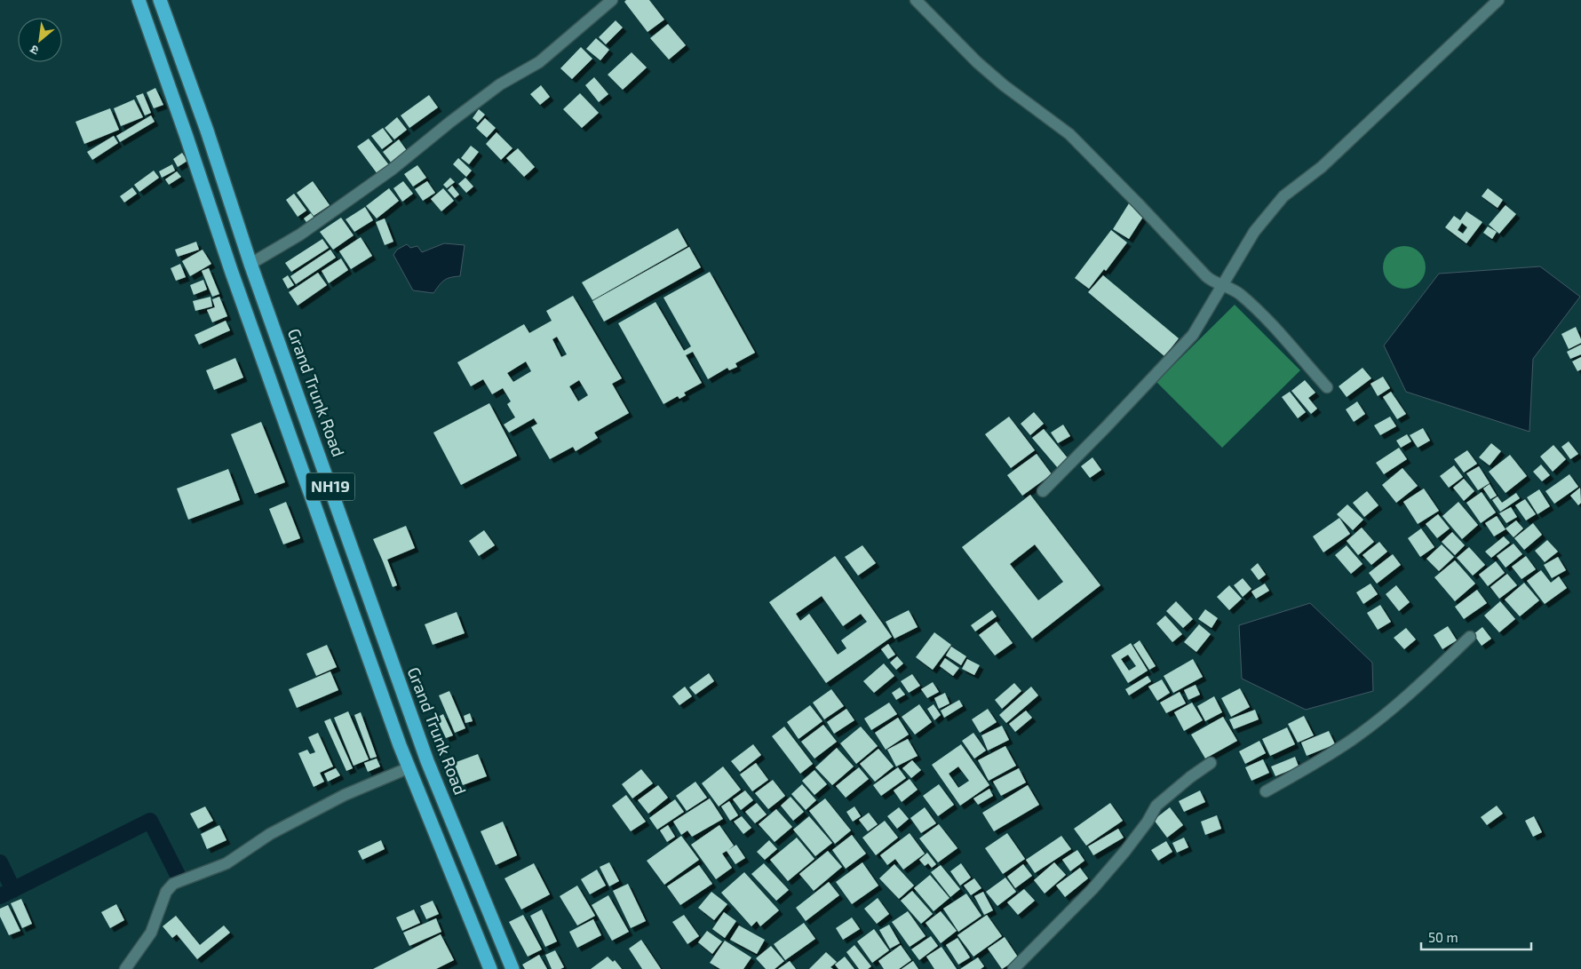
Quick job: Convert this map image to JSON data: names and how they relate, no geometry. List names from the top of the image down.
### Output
{
  "streets": {
    "highway": ["Grand Trunk Road", "NH19"]
  },
  "scale_bar": "50 m",
  "north": "bottom left"
}
